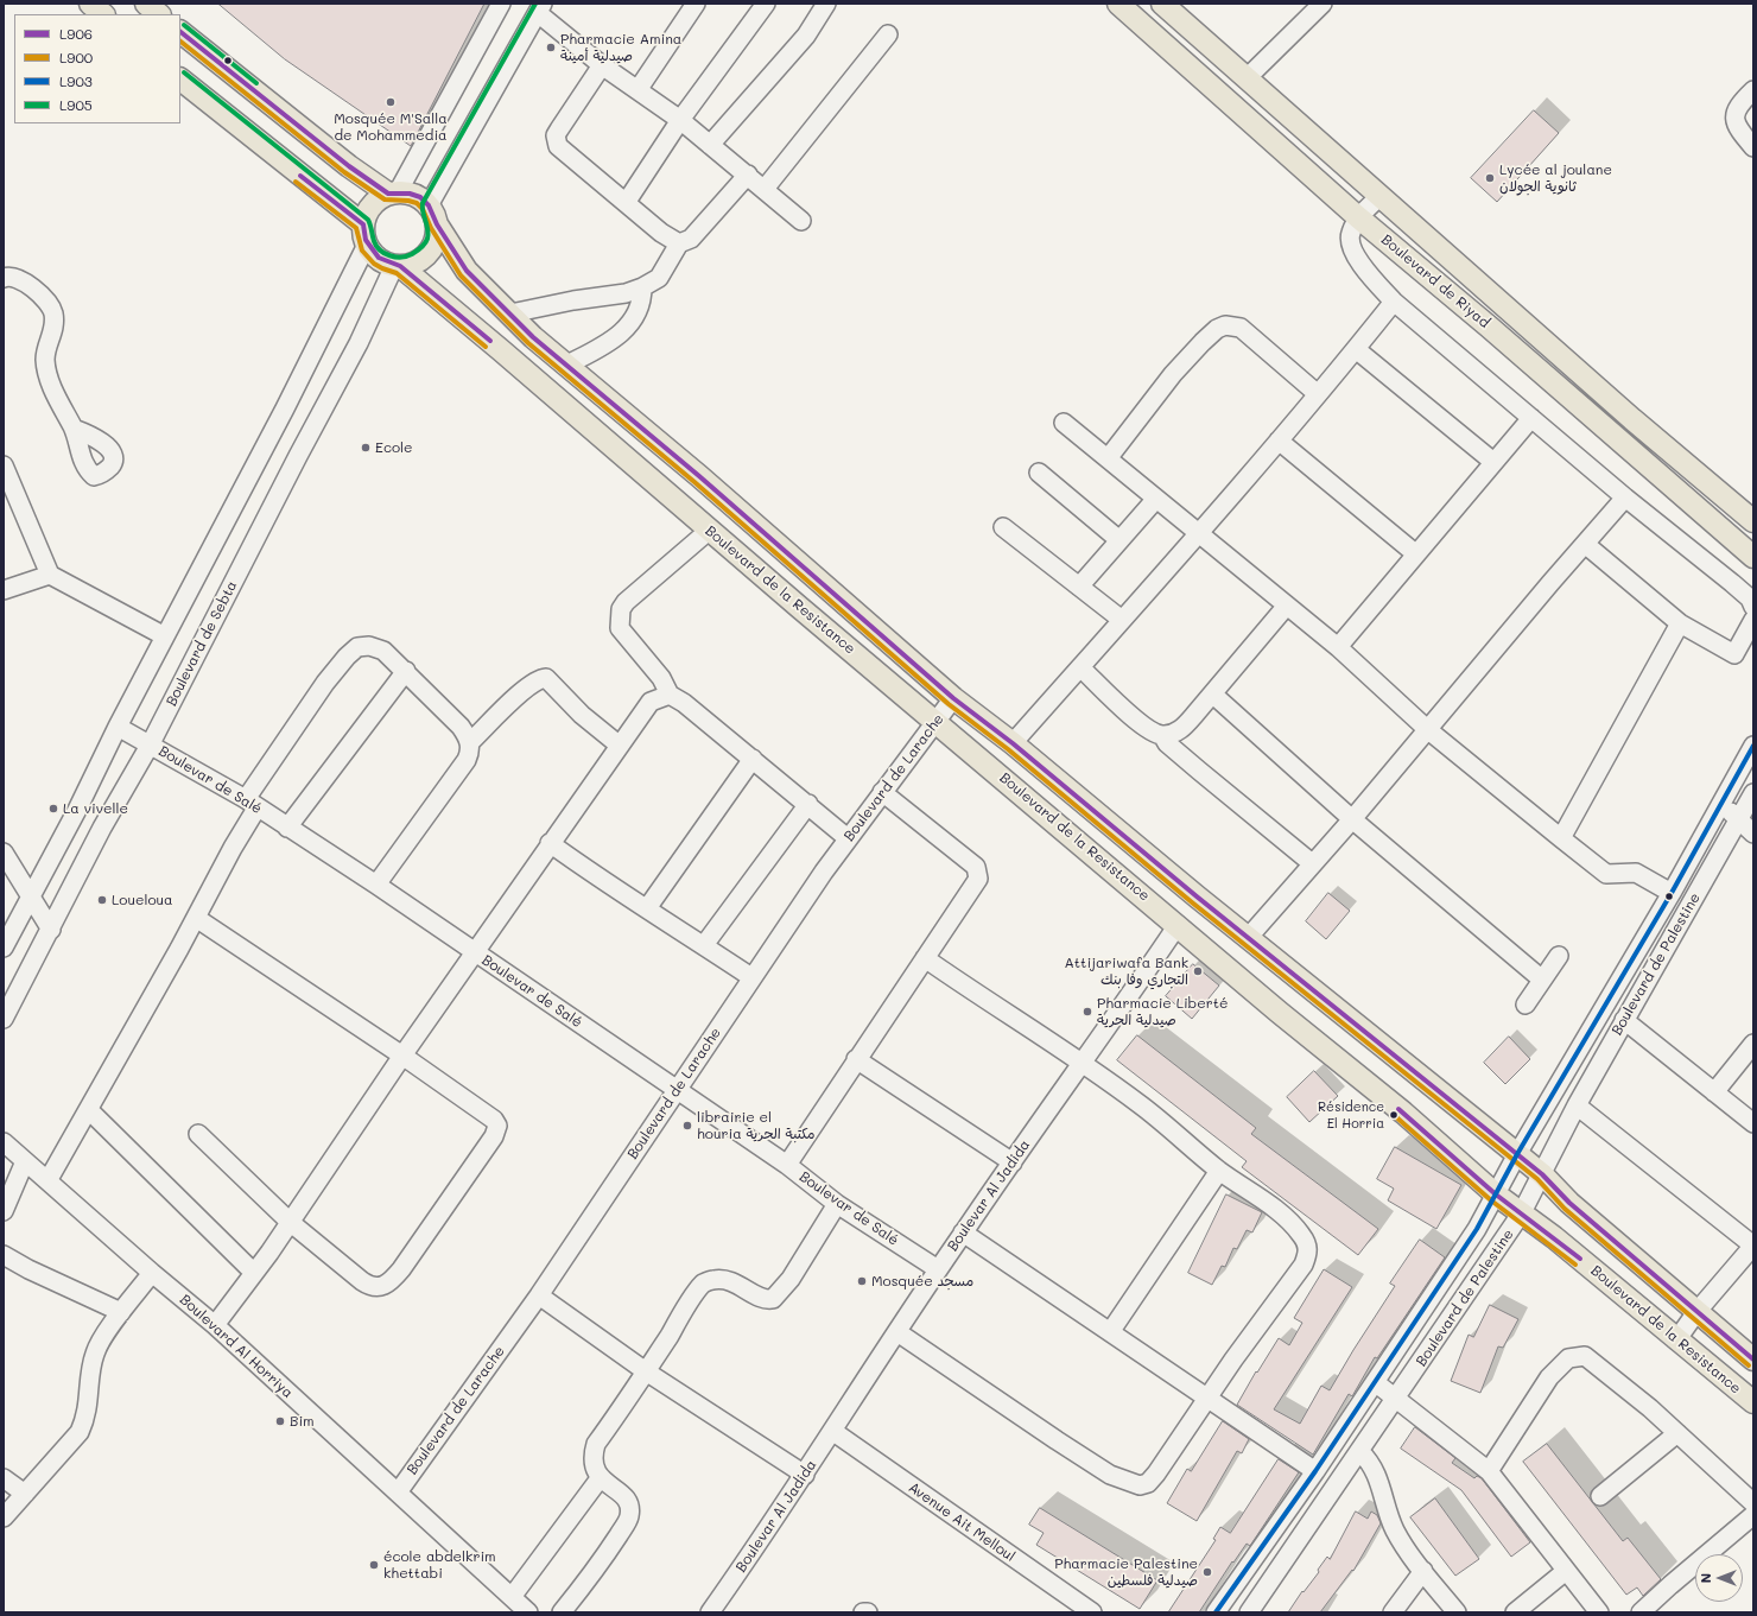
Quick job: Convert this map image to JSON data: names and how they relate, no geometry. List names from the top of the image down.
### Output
{
  "streets": {
    "main road": ["Boulevard de Riyad", "Boulevard de la Resistance"],
    "street": [
      "Boulevard de Sebta",
      "Boulevard de Larache",
      "Boulevar de Salé",
      "Boulevard de Palestine",
      "Boulevar Al Jadida",
      "Boulevard Al Horriya",
      "Avenue Ait Melloul"
    ]
  },
  "crossings": [
    ["Boulevard de la Resistance", "Boulevard de Sebta"],
    ["Boulevard de la Resistance", "Boulevard de Larache"],
    ["Boulevard de la Resistance", "Boulevard de Palestine"],
    ["Boulevard de la Resistance", "Boulevar Al Jadida"],
    ["Boulevard de Sebta", "Boulevar de Salé"],
    ["Boulevard de Larache", "Boulevar de Salé"],
    ["Boulevard de Larache", "Boulevard Al Horriya"],
    ["Boulevar de Salé", "Boulevar Al Jadida"],
    ["Boulevar Al Jadida", "Avenue Ait Melloul"]
  ],
  "places": [
    "Pharmacie Amina صيدلية أمينة",
    "Mosquée M'Salla de Mohammedia",
    "Lycée al joulane ثانوية الجولان",
    "Ecole",
    "La vivelle",
    "Loueloua",
    "Attijariwafa Bank التجاري وفا بنك",
    "Pharmacie Liberté صيدلية الحرية",
    "Résidence El Horria",
    "librairie el houria مكتبة الحرية",
    "Mosquée مسجد",
    "Bim",
    "école abdelkrim khettabi",
    "Pharmacie Palestine صيدلية فلسطين"
  ],
  "lines": [
    "transit line L905",
    "transit line L906",
    "transit line L900",
    "transit line L903"
  ],
  "legend": [
    "L906",
    "L900",
    "L903",
    "L905"
  ],
  "north": "left"
}
